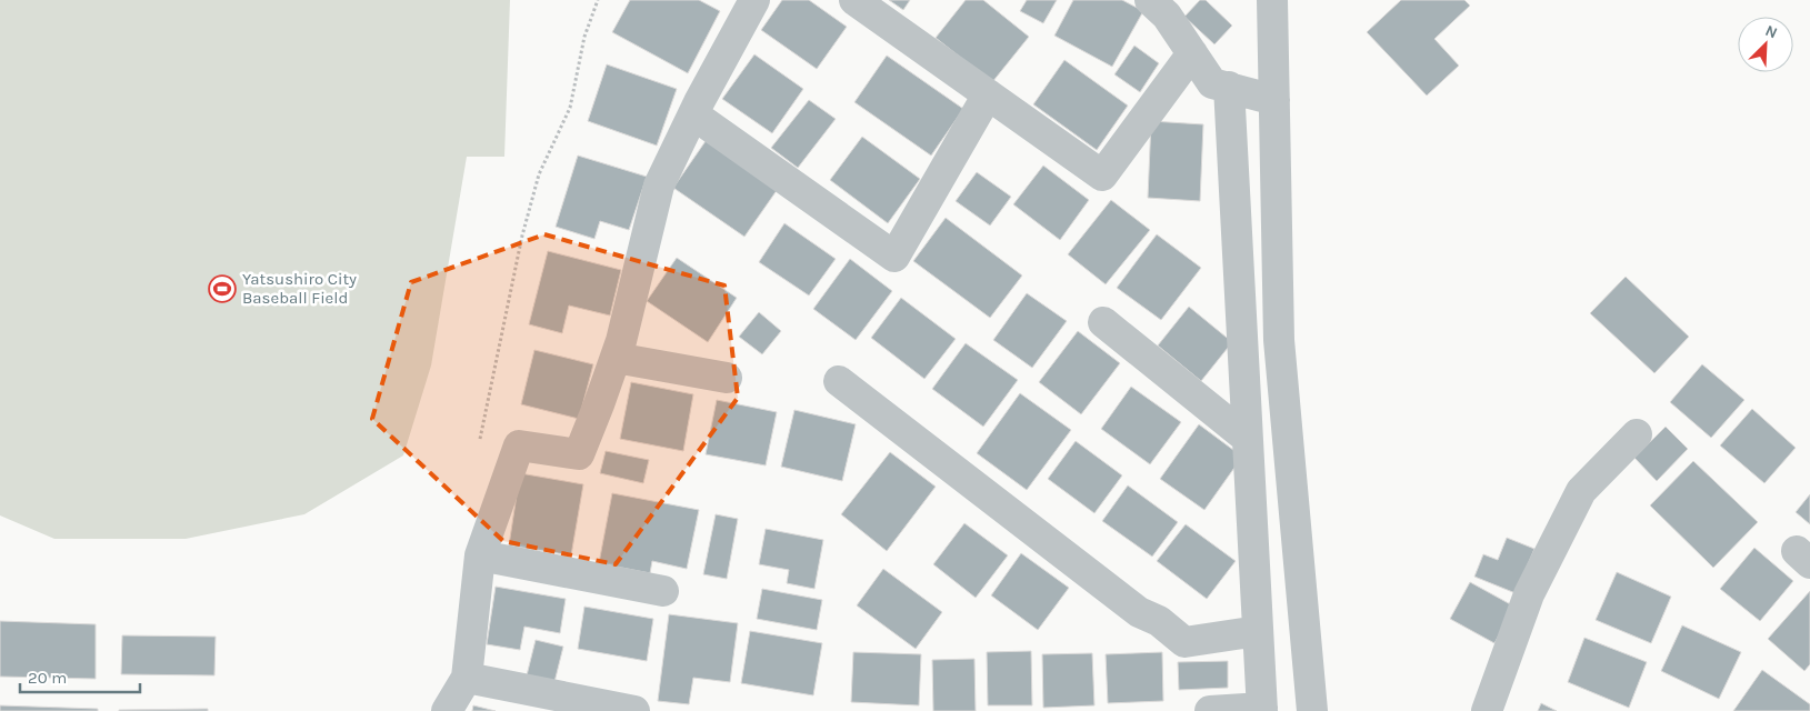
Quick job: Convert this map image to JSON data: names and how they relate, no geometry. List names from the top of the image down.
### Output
{
  "places": {
    "sports": ["Yatsushiro City Baseball Field"]
  },
  "scale_bar": "20 m",
  "north": "top right"
}
